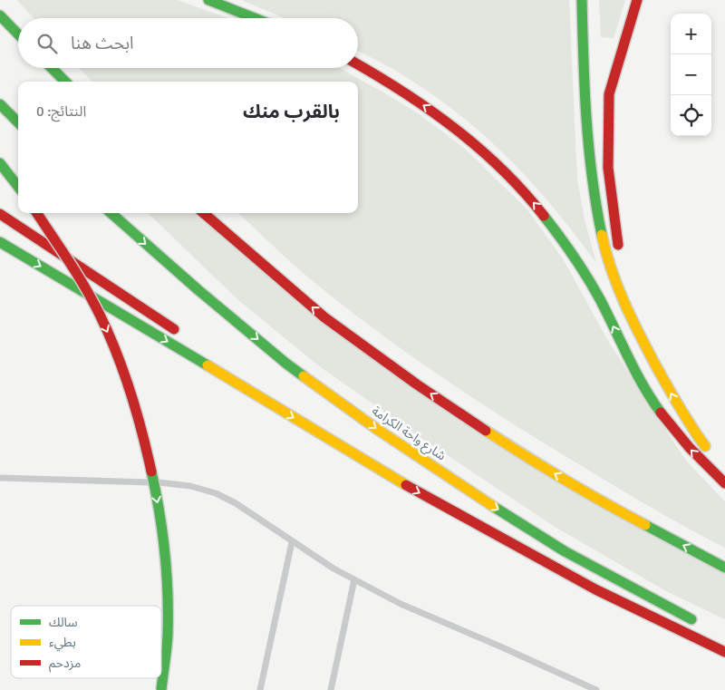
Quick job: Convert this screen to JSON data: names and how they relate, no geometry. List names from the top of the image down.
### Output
{
  "streets": {
    "highway": ["شارع واحة الكرامة"]
  },
  "legend": ["سالك", "بطيء", "مزدحم"],
  "page": {
    "map_buttons": ["+", "−"],
    "search": "ابحث هنا",
    "heading": ["بالقرب منك", "النتائج: 0"]
  }
}
